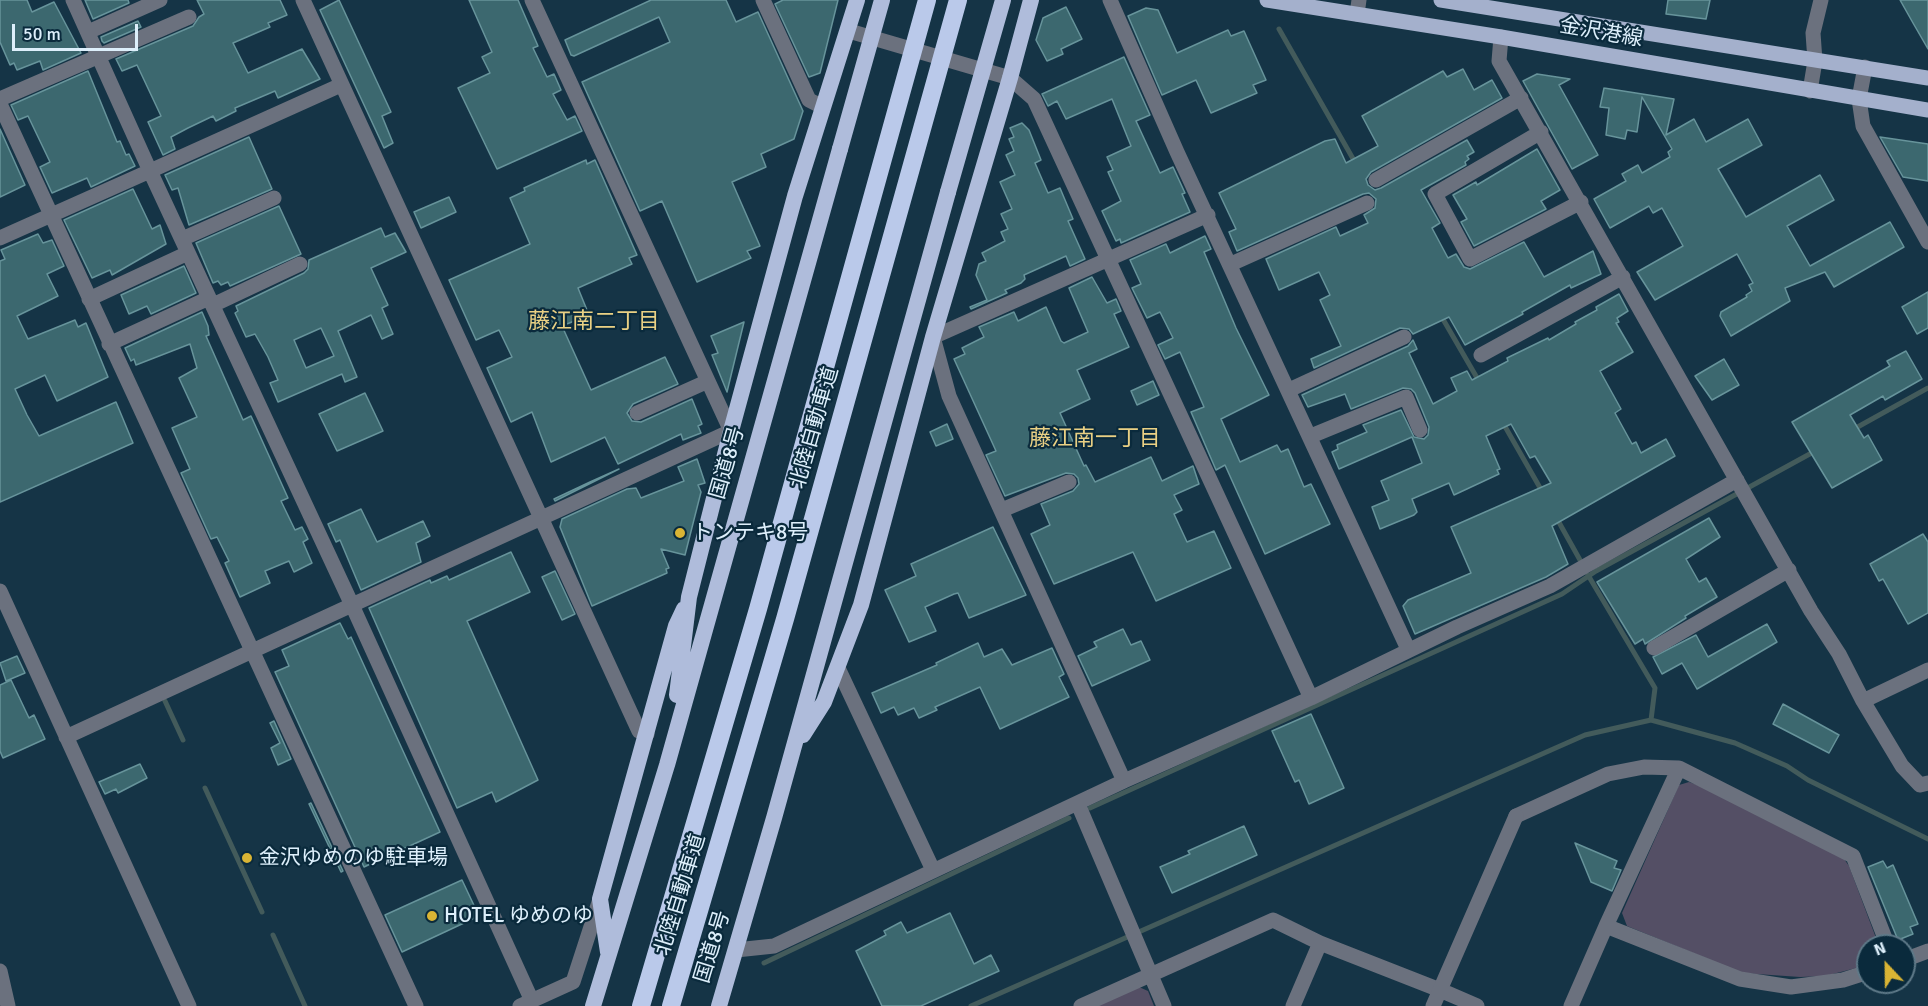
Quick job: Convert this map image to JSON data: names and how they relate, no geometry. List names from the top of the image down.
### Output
{
  "streets": {
    "highway": ["北陸自動車道", "国道8号"],
    "main road": ["金沢港線"]
  },
  "districts": ["藤江南二丁目", "藤江南一丁目"],
  "places": ["トンテキ8号", "金沢ゆめのゆ駐車場", "HOTEL ゆめのゆ"],
  "scale_bar": "50 m",
  "north": "top"
}
